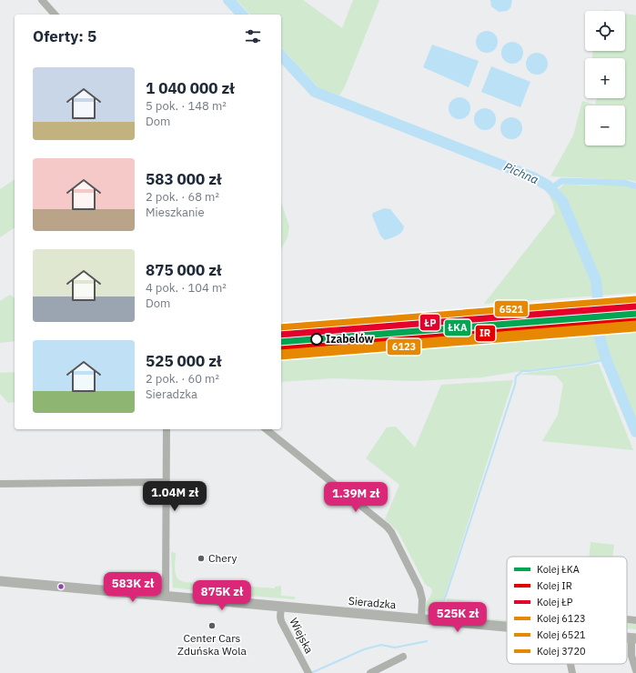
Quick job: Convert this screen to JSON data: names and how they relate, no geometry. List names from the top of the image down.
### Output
{
  "streets": {
    "main road": ["Sieradzka"],
    "street": ["Wiejska"]
  },
  "crossings": [
    ["Sieradzka", "Wiejska"]
  ],
  "water": ["Pichna"],
  "places": ["Izabelów", "Chery", "Center Cars Zduńska Wola"],
  "lines": [
    "rail line 6521",
    "rail line ŁP",
    "rail line ŁKA",
    "rail line IR",
    "rail line 3720",
    "rail line 6123"
  ],
  "legend": [
    "Kolej ŁKA",
    "Kolej IR",
    "Kolej ŁP",
    "Kolej 6123",
    "Kolej 6521",
    "Kolej 3720"
  ],
  "page": {
    "map_buttons": ["+", "−"],
    "heading": "Oferty: 5",
    "list": [
      {
        "name": "1 040 000 zł",
        "note": "5 pok. · 148 m² · Dom"
      },
      {
        "name": "583 000 zł",
        "note": "2 pok. · 68 m² · Mieszkanie"
      },
      {
        "name": "875 000 zł",
        "note": "4 pok. · 104 m² · Dom"
      },
      {
        "name": "525 000 zł",
        "note": "2 pok. · 60 m² · Sieradzka"
      }
    ],
    "price": [
      "1.04M zł",
      "1.39M zł",
      "583K zł",
      "875K zł",
      "525K zł"
    ]
  }
}
